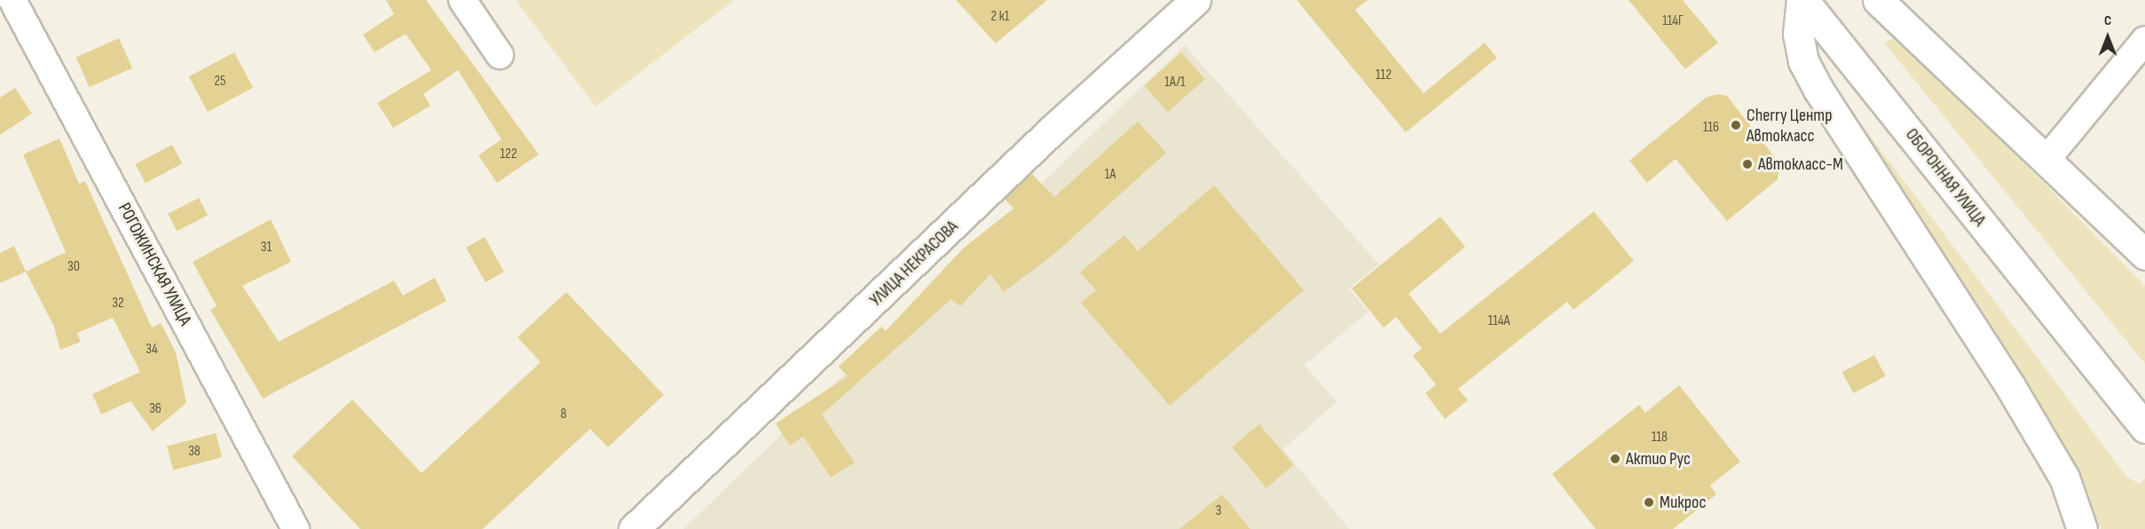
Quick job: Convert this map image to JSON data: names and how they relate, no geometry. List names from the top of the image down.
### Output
{
  "streets": {
    "main road": ["ОБОРОННАЯ УЛИЦА", "УЛИЦА НЕКРАСОВА"],
    "street": ["РОГОЖИНСКАЯ УЛИЦА"]
  },
  "places": [
    "Cherry Центр Автокласс",
    "Автокласс-М",
    "Актио Рус",
    "Микрос"
  ],
  "house_numbers": [
    "2 к1",
    "114Г",
    "112",
    "25",
    "1А/1",
    "116",
    "122",
    "1А",
    "31",
    "30",
    "32",
    "114А",
    "34",
    "36",
    "8",
    "118",
    "38",
    "3"
  ],
  "north": "top"
}
